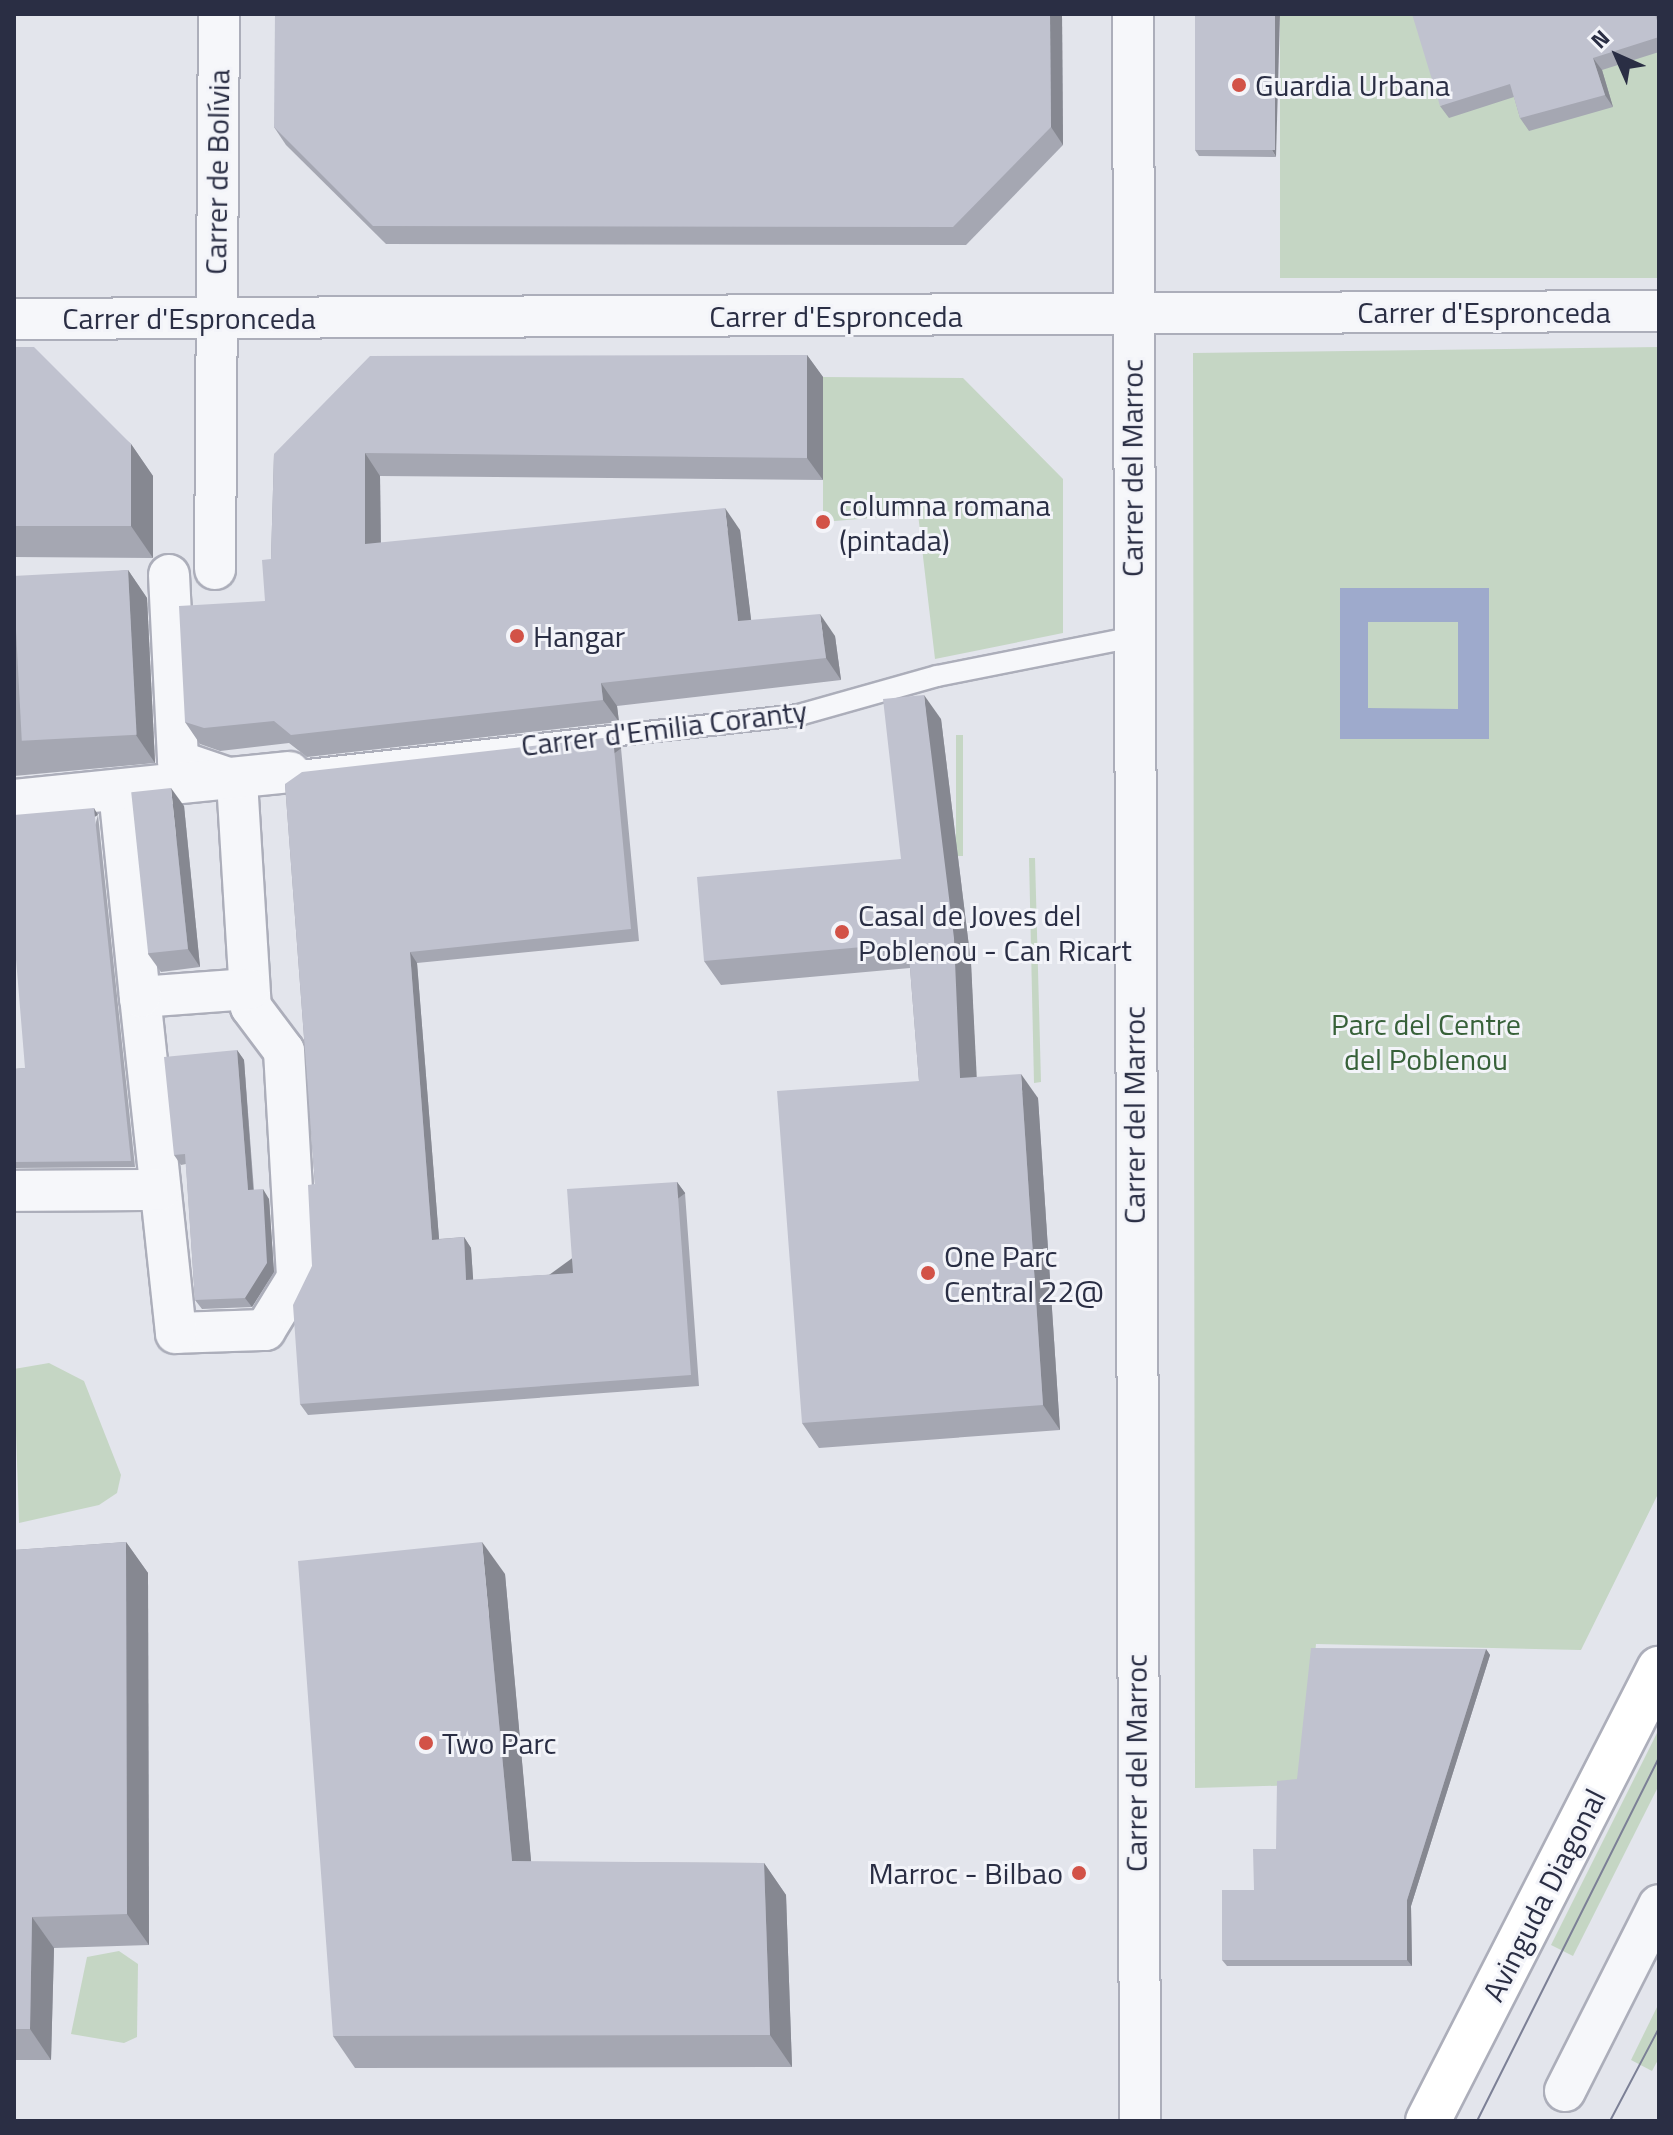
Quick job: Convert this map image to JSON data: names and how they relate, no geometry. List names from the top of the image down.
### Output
{
  "streets": {
    "street": [
      "Carrer de Bolívia",
      "Carrer d'Espronceda",
      "Carrer del Marroc",
      "Carrer d'Emilia Coranty",
      "Avinguda Diagonal"
    ]
  },
  "crossings": [
    ["Carrer de Bolívia", "Carrer d'Espronceda"],
    ["Carrer d'Espronceda", "Carrer del Marroc"],
    ["Carrer del Marroc", "Carrer d'Emilia Coranty"]
  ],
  "parks": ["Parc del Centre del Poblenou"],
  "places": [
    "Guardia Urbana",
    "columna romana (pintada)",
    "Hangar",
    "Casal de Joves del Poblenou - Can Ricart",
    "One Parc Central 22@",
    "Two Parc",
    "Marroc - Bilbao"
  ],
  "north": "top left"
}
